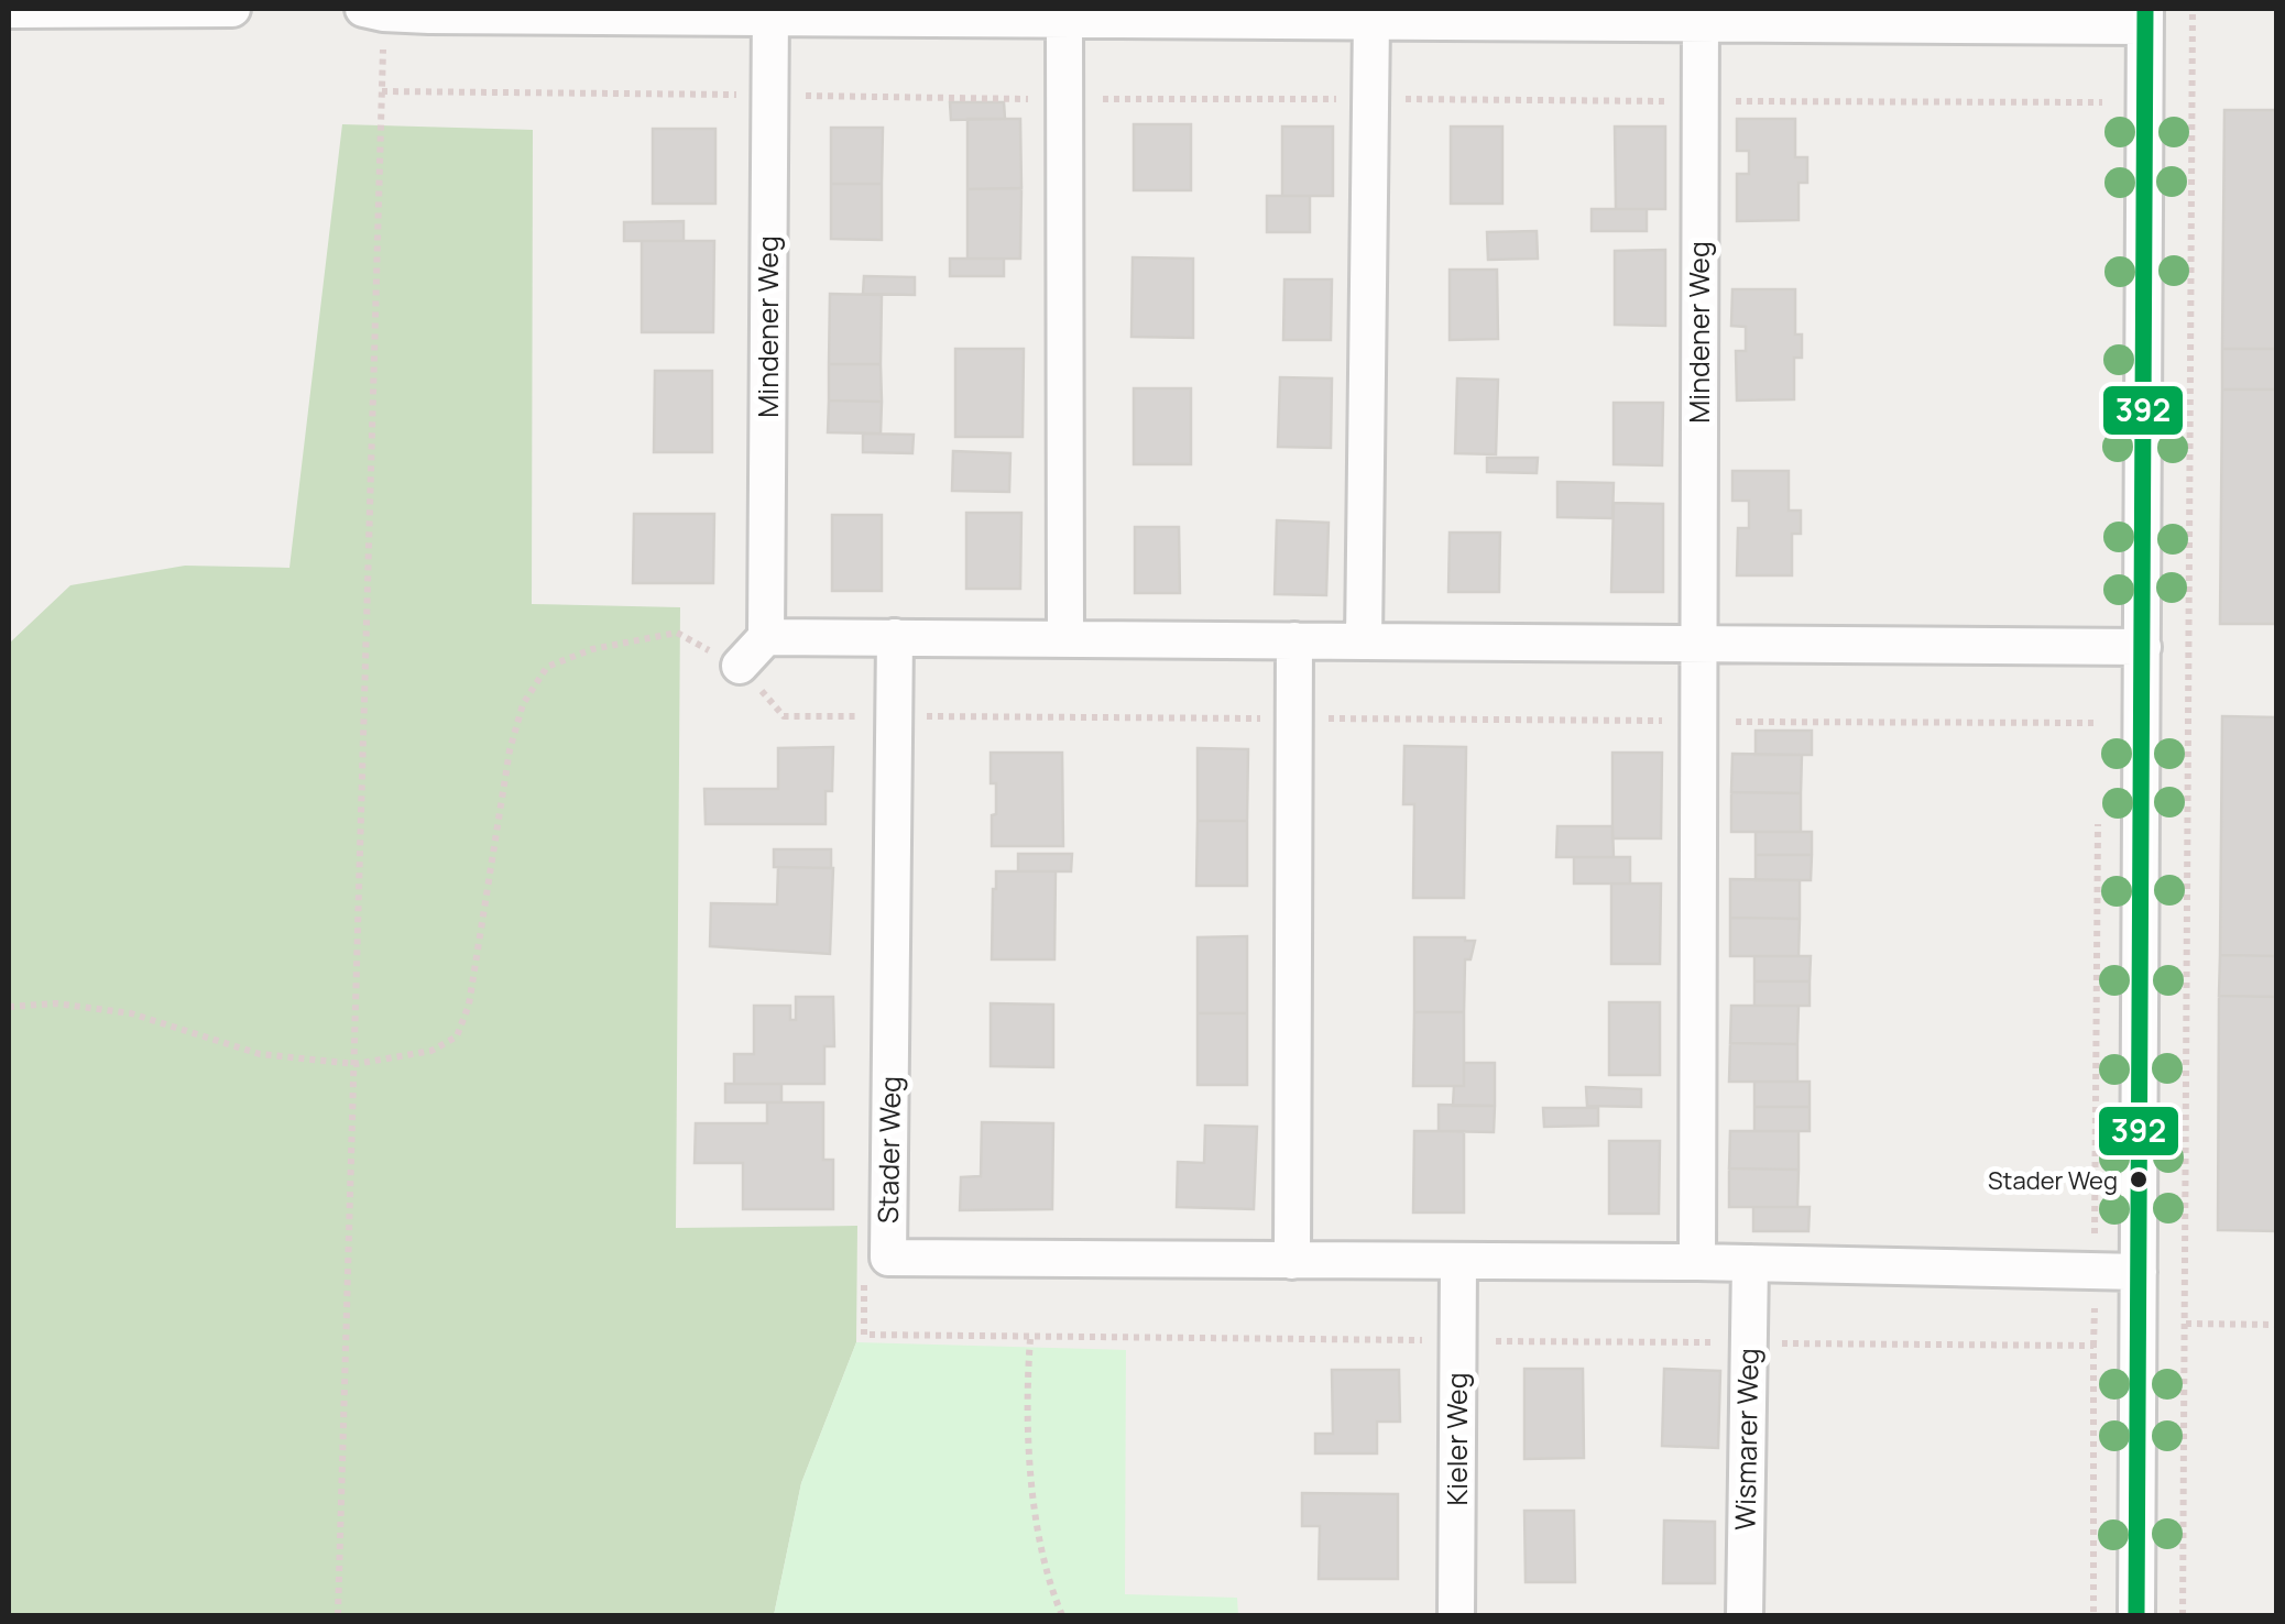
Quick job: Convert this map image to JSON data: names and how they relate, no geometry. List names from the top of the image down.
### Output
{
  "streets": {
    "street": [
      "Mindener Weg",
      "Stader Weg",
      "Kieler Weg",
      "Wismarer Weg"
    ]
  },
  "crossings": [
    ["Stader Weg", "Kieler Weg"],
    ["Stader Weg", "Wismarer Weg"]
  ],
  "places": ["Stader Weg"],
  "lines": ["transit line 392"]
}
